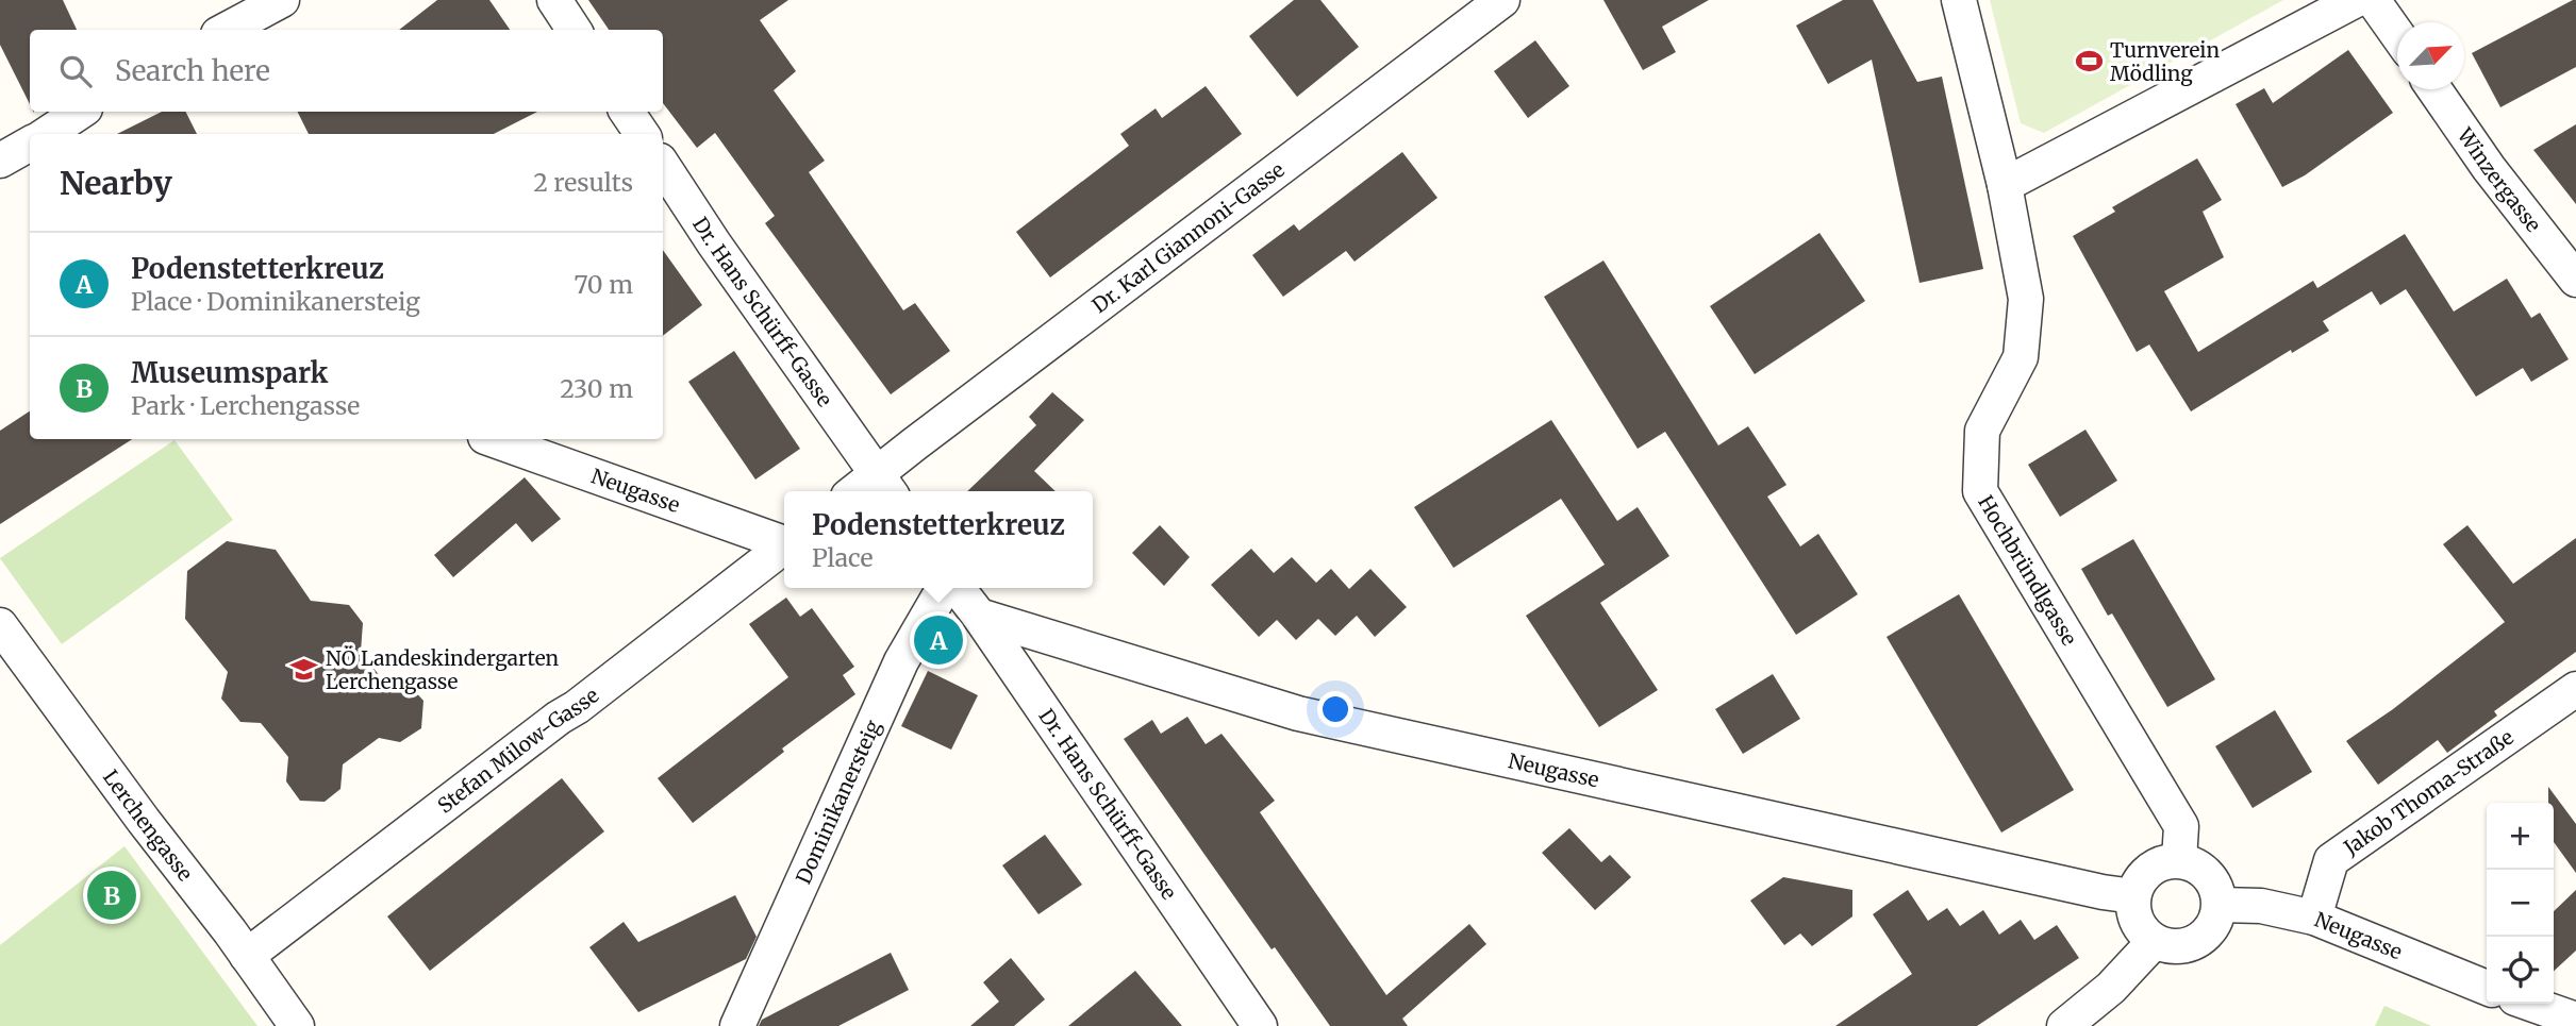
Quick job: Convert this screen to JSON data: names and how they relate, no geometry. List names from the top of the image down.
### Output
{
  "streets": {
    "street": [
      "Winzergasse",
      "Dr. Karl Giannoni-Gasse",
      "Dr. Hans Schürff-Gasse",
      "Neugasse",
      "Hochbründlgasse",
      "Stefan Milow-Gasse",
      "Jakob Thoma-Straße",
      "Dominikanersteig",
      "Lerchengasse"
    ]
  },
  "crossings": [
    ["Dr. Karl Giannoni-Gasse", "Dr. Hans Schürff-Gasse"],
    ["Dr. Hans Schürff-Gasse", "Neugasse"],
    ["Neugasse", "Hochbründlgasse"],
    ["Neugasse", "Jakob Thoma-Straße"],
    ["Stefan Milow-Gasse", "Lerchengasse"]
  ],
  "places": {
    "sports": ["Turnverein Mödling"],
    "school or university": ["NÖ Landeskindergarten Lerchengasse"]
  },
  "north": "top right",
  "page": {
    "search": "Search here",
    "heading": ["Nearby", "2 results"],
    "list": [
      {
        "mark": "A",
        "name": "Podenstetterkreuz",
        "note": "Place · Dominikanersteig",
        "value": "70 m"
      },
      {
        "mark": "B",
        "name": "Museumspark",
        "note": "Park · Lerchengasse",
        "value": "230 m"
      }
    ],
    "popup": ["Podenstetterkreuz", "Place"],
    "pins": ["A", "B"],
    "map_buttons": ["+", "−"]
  }
}
